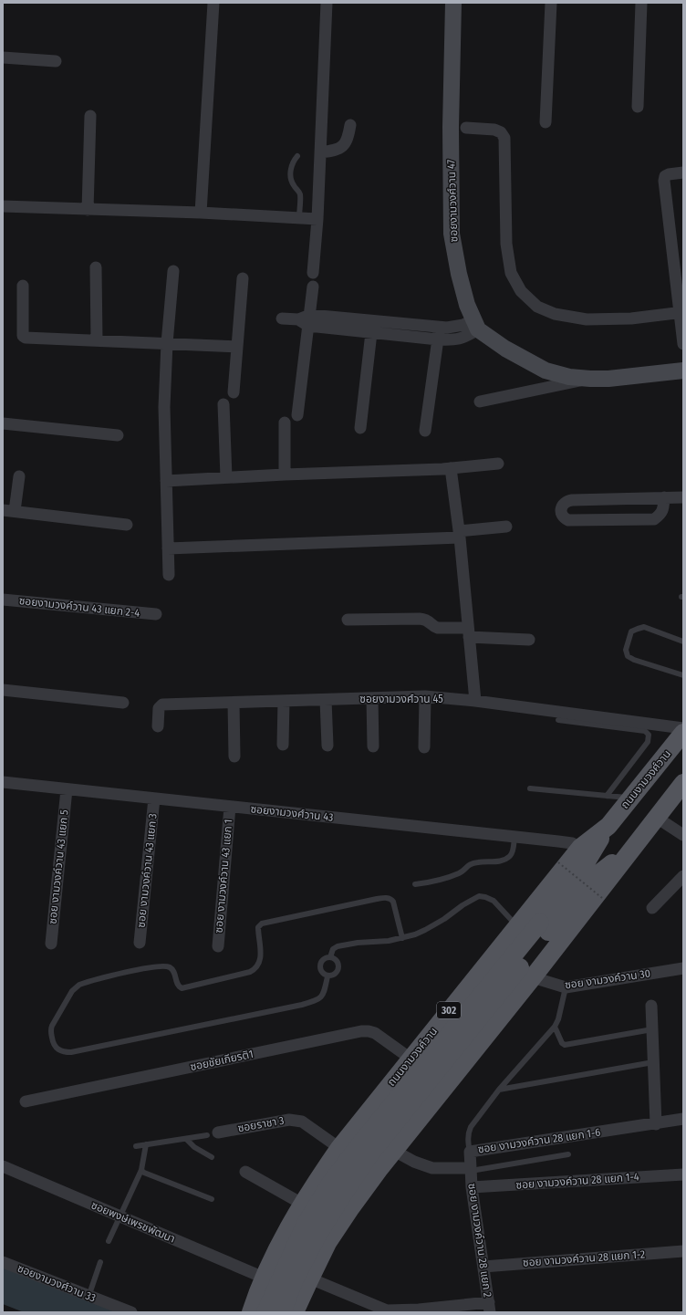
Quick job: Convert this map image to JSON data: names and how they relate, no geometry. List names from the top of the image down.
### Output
{
  "streets": {
    "main road": ["ถนนงามวงศ์วาน", "302"],
    "street": [
      "ซอยงามวงศ์วาน 47",
      "ซอยงามวงค์วาน 43 แยก 2-4",
      "ซอยงามวงศ์วาน 45",
      "ซอยงามวงศ์วาน 43",
      "ซอย งามวงค์วาน 43 แยก 5",
      "ซอย งามวงค์วาน 43 แยก 3",
      "ซอย งามวงค์วาน 43 แยก 1",
      "ซอย งามวงค์วาน 30",
      "ซอยชัยเกียรติ1",
      "ซอยราชา 3",
      "ซอย งามวงค์วาน 28 แยก 1-6",
      "ซอย งามวงค์วาน 28 แยก 1-4",
      "ซอยพงษ์เพรชพัฒนา",
      "ซอย งามวงค์วาน 28 แยก 2",
      "ซอย งามวงค์วาน 28 แยก 1-2",
      "ซอยงามวงศ์วาน 33"
    ]
  },
  "crossings": [
    ["ถนนงามวงศ์วาน", "ซอยงามวงศ์วาน 43"],
    ["ถนนงามวงศ์วาน", "ซอย งามวงค์วาน 30"],
    ["ถนนงามวงศ์วาน", "ซอยชัยเกียรติ1"],
    ["ถนนงามวงศ์วาน", "ซอยราชา 3"],
    ["ถนนงามวงศ์วาน", "ซอย งามวงค์วาน 28 แยก 1-6"],
    ["ถนนงามวงศ์วาน", "ซอยพงษ์เพรชพัฒนา"],
    ["ซอยงามวงศ์วาน 43", "ซอย งามวงค์วาน 43 แยก 5"],
    ["ซอยงามวงศ์วาน 43", "ซอย งามวงค์วาน 43 แยก 3"],
    ["ซอยงามวงศ์วาน 43", "ซอย งามวงค์วาน 43 แยก 1"],
    ["ซอย งามวงค์วาน 28 แยก 1-6", "ซอย งามวงค์วาน 28 แยก 2"],
    ["ซอย งามวงค์วาน 28 แยก 1-4", "ซอย งามวงค์วาน 28 แยก 2"],
    ["ซอย งามวงค์วาน 28 แยก 2", "ซอย งามวงค์วาน 28 แยก 1-2"]
  ]
}
